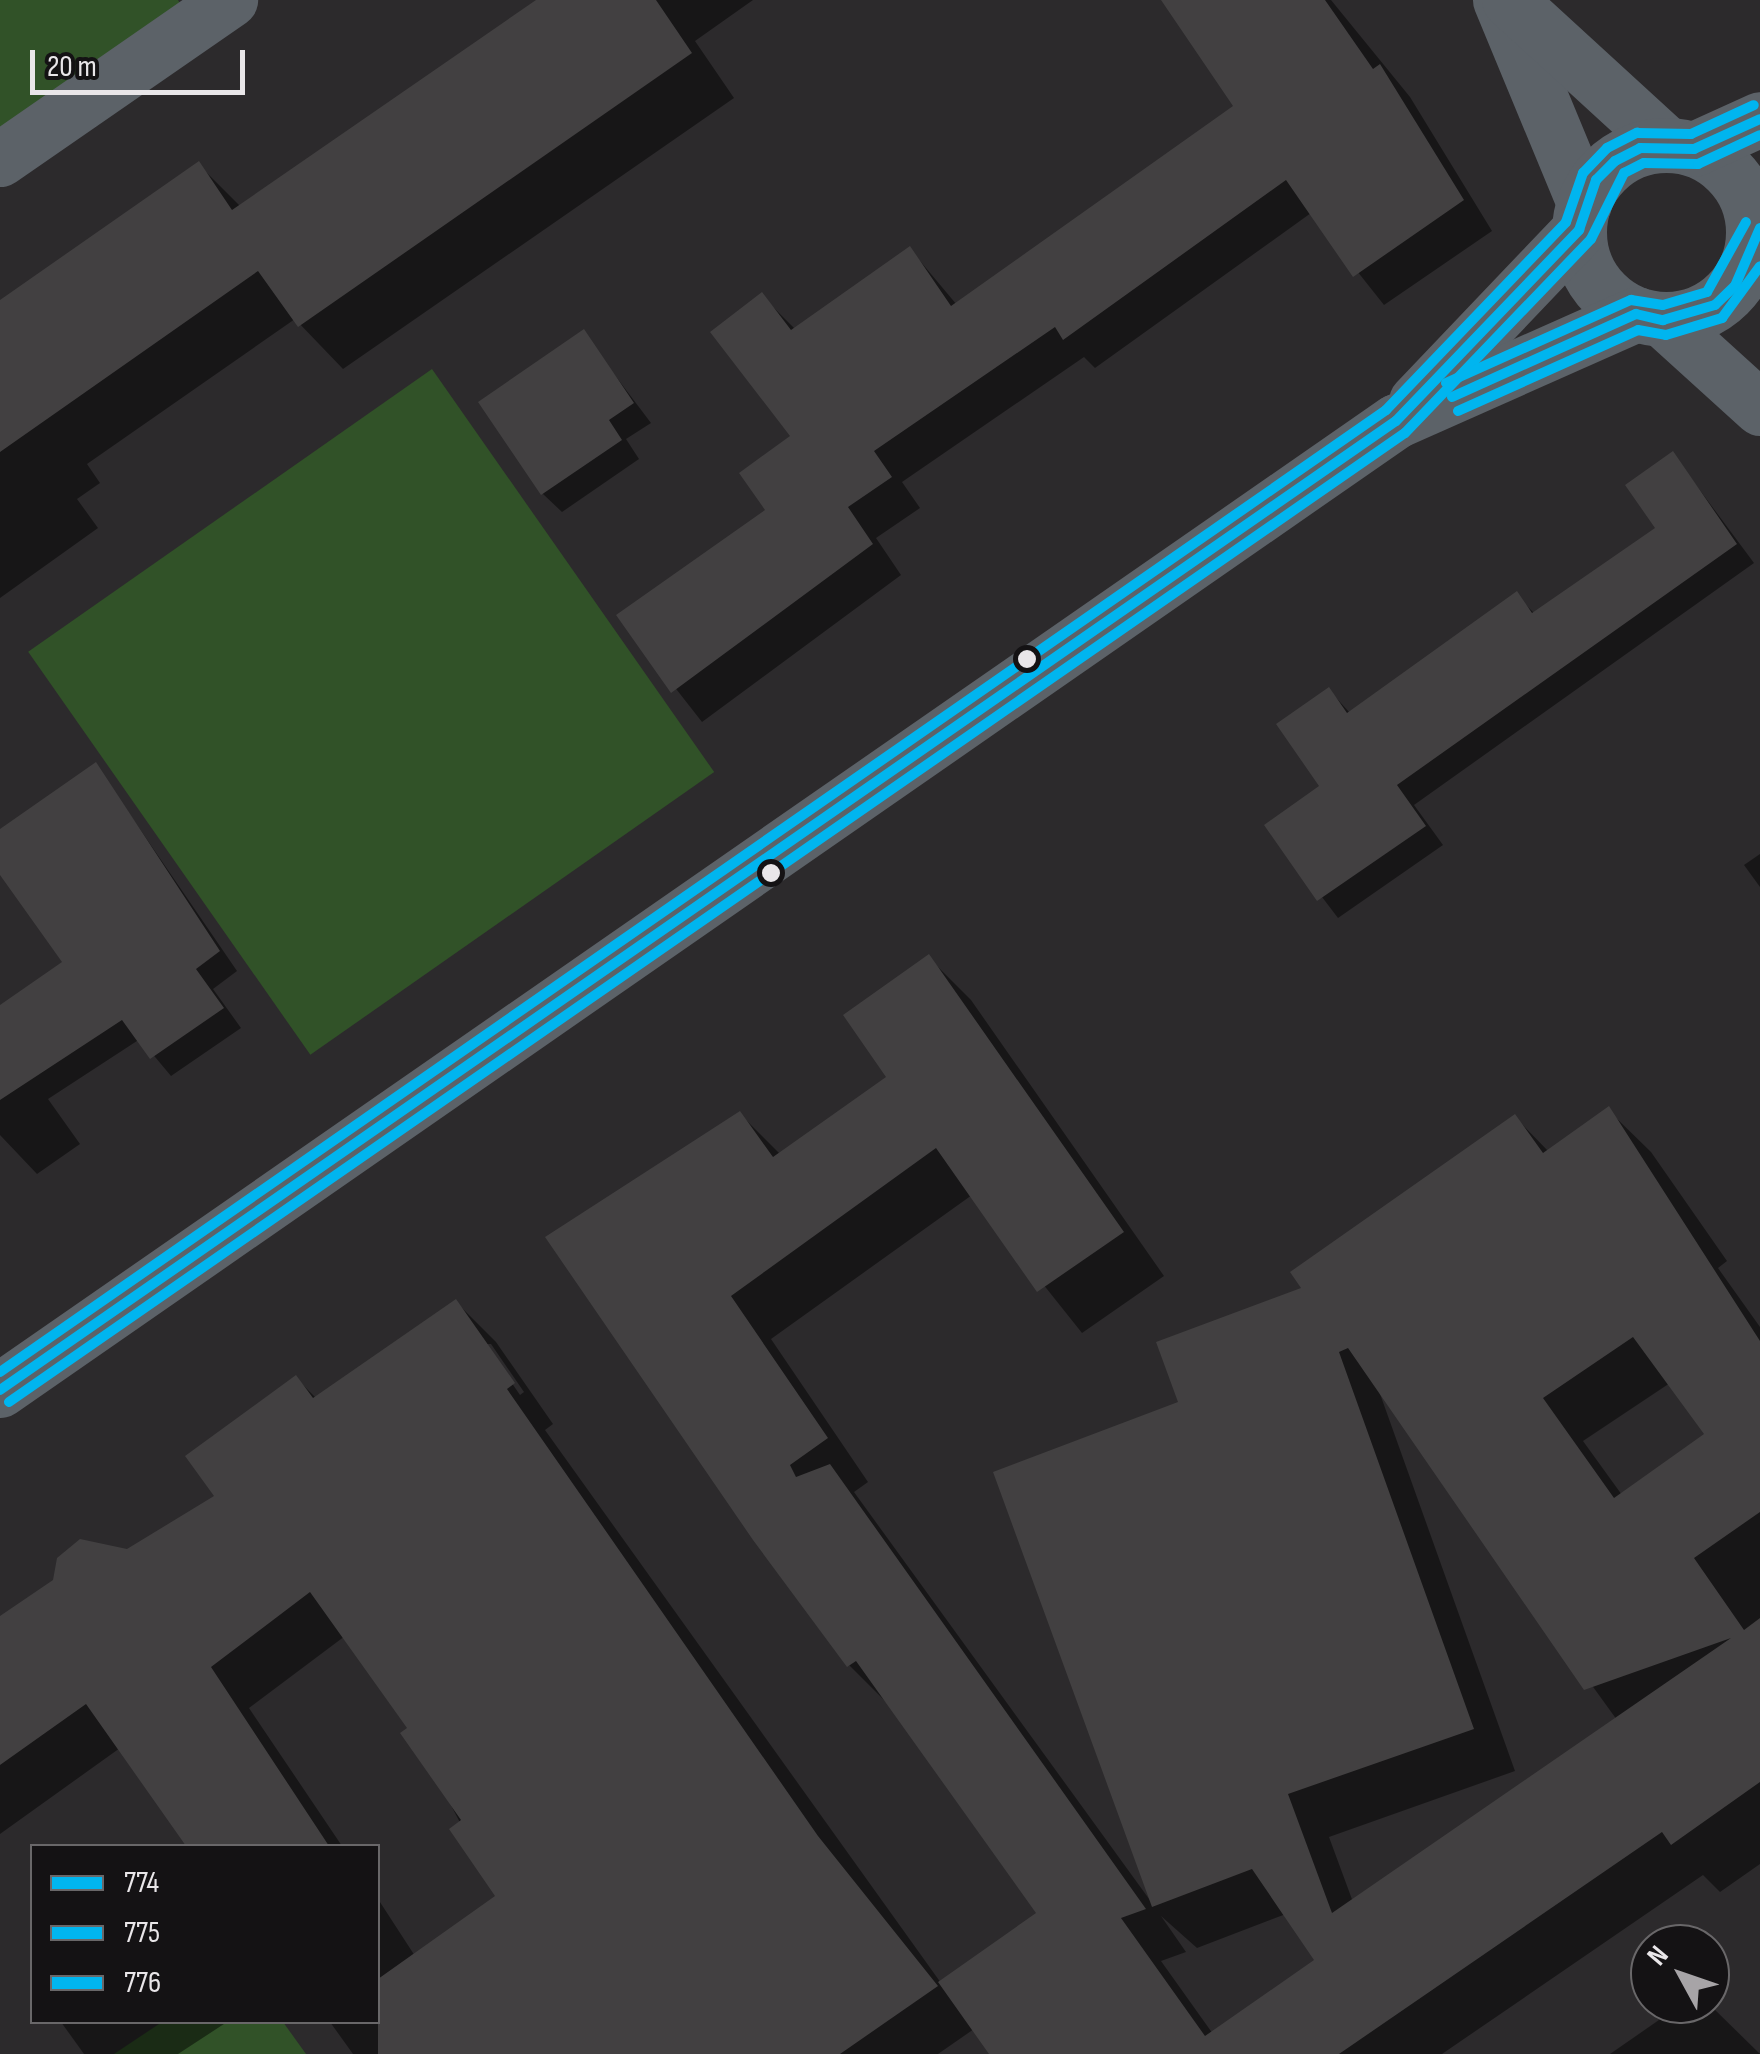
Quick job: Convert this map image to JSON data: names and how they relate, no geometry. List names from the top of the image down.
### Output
{
  "lines": ["transit line 776", "transit line 774", "transit line 775"],
  "legend": ["774", "775", "776"],
  "scale_bar": "20 m",
  "north": "top left"
}
